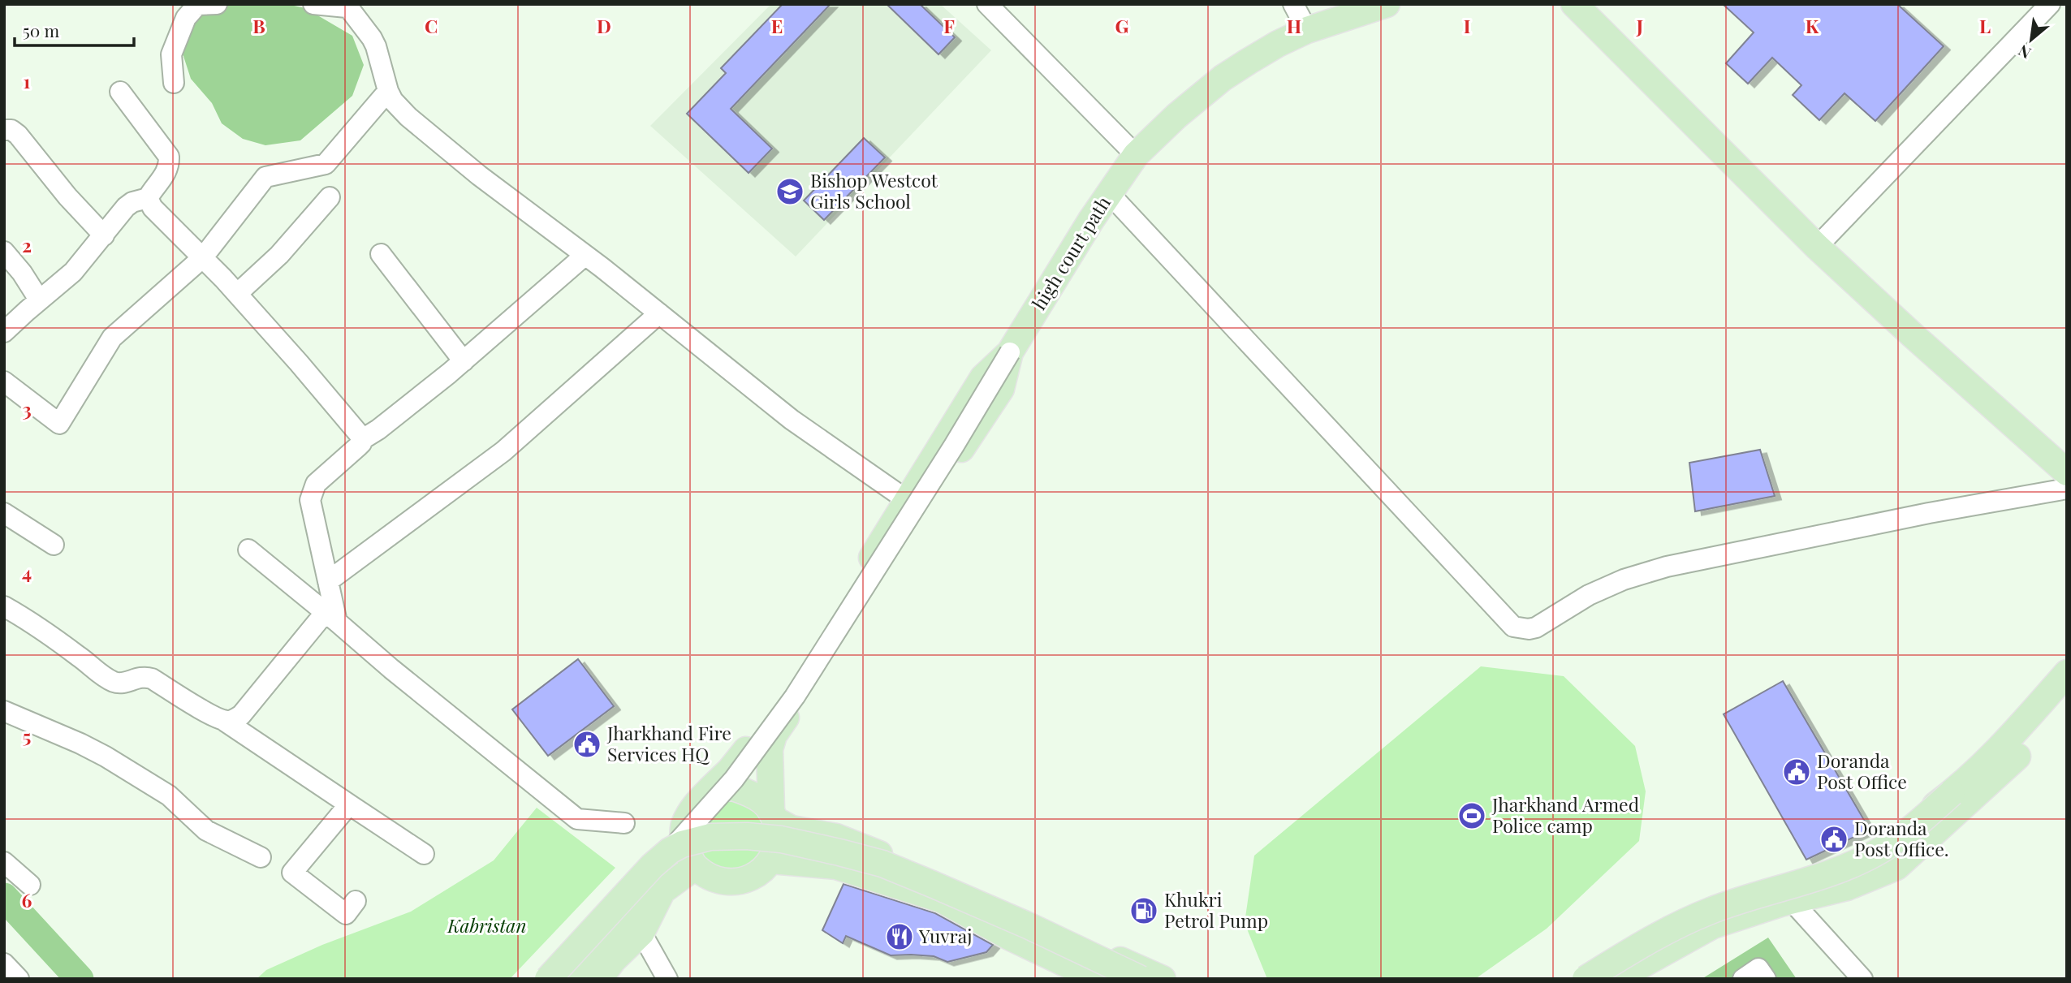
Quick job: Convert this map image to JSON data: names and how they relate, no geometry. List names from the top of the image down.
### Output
{
  "streets": {
    "main road": ["high court path"]
  },
  "parks": ["Kabristan"],
  "places": {
    "school or university": ["Bishop Westcot Girls School"],
    "public building": ["Jharkhand Fire Services HQ", "Doranda Post Office", "Doranda Post Office."],
    "sports": ["Jharkhand Armed Police camp"],
    "fuel station": ["Khukri Petrol Pump"],
    "restaurant": ["Yuvraj"]
  },
  "scale_bar": "50 m",
  "north": "bottom left",
  "grid": {
    "columns": [
      "B",
      "C",
      "D",
      "E",
      "F",
      "G",
      "H",
      "I",
      "J",
      "K",
      "L"
    ],
    "rows": [
      "1",
      "2",
      "3",
      "4",
      "5",
      "6"
    ]
  }
}
